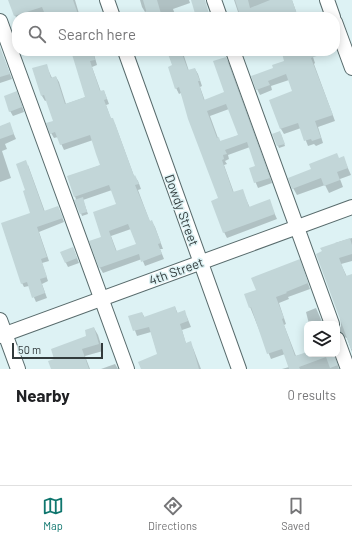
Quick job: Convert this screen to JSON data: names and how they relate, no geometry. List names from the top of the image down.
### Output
{
  "streets": {
    "street": ["Dowdy Street", "4th Street"]
  },
  "crossings": [
    ["Dowdy Street", "4th Street"]
  ],
  "scale_bar": "50 m",
  "page": {
    "search": "Search here",
    "scale": "50 m",
    "heading": ["Nearby", "0 results"],
    "nav": ["Map", "Directions", "Saved"]
  }
}
